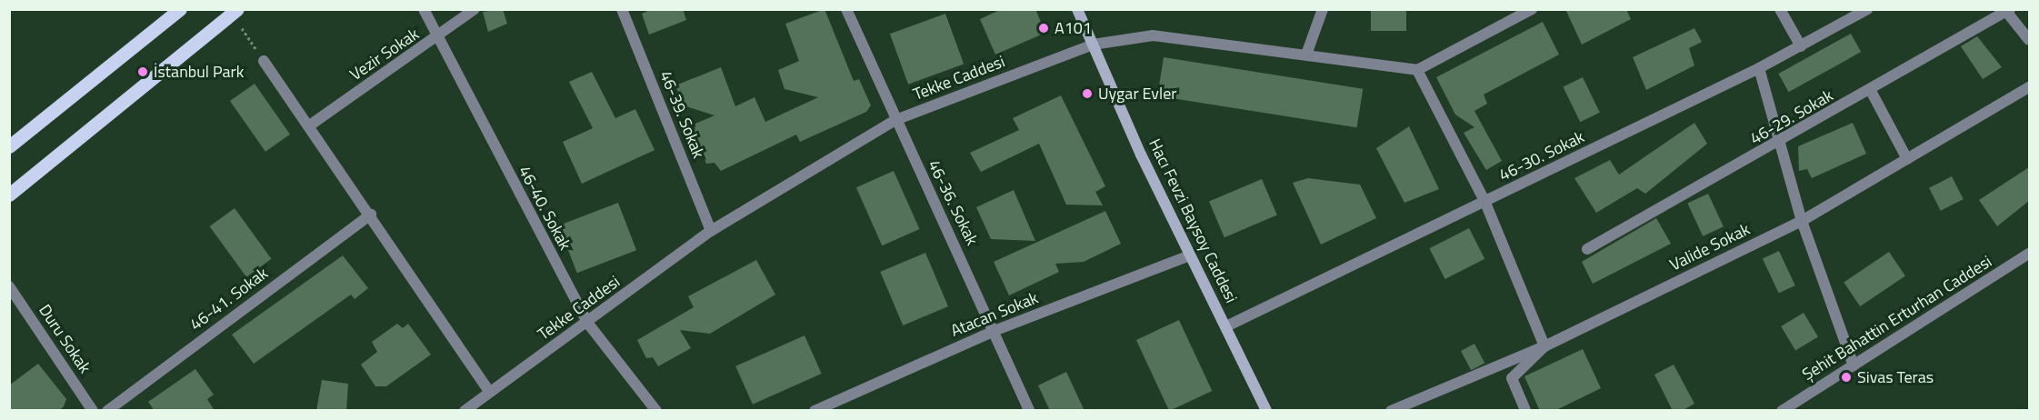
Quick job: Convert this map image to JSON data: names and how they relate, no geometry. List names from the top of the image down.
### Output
{
  "streets": {
    "street": [
      "Vezir Sokak",
      "Tekke Caddesi",
      "46-39. Sokak",
      "46-29. Sokak",
      "46-30. Sokak",
      "46-36. Sokak",
      "46-40. Sokak",
      "Hacı Fevzi Baysoy Caddesi",
      "Valide Sokak",
      "46-41. Sokak",
      "Atacan Sokak",
      "Şehit Bahattin Erturhan Caddesi",
      "Duru Sokak"
    ]
  },
  "crossings": [
    ["Vezir Sokak", "46-40. Sokak"],
    ["Tekke Caddesi", "46-39. Sokak"],
    ["Tekke Caddesi", "46-36. Sokak"],
    ["Tekke Caddesi", "46-40. Sokak"],
    ["Tekke Caddesi", "Hacı Fevzi Baysoy Caddesi"],
    ["46-30. Sokak", "Hacı Fevzi Baysoy Caddesi"],
    ["46-36. Sokak", "Atacan Sokak"],
    ["Hacı Fevzi Baysoy Caddesi", "Atacan Sokak"]
  ],
  "places": [
    "A101",
    "İstanbul Park",
    "Uygar Evler",
    "Sivas Teras"
  ]
}
